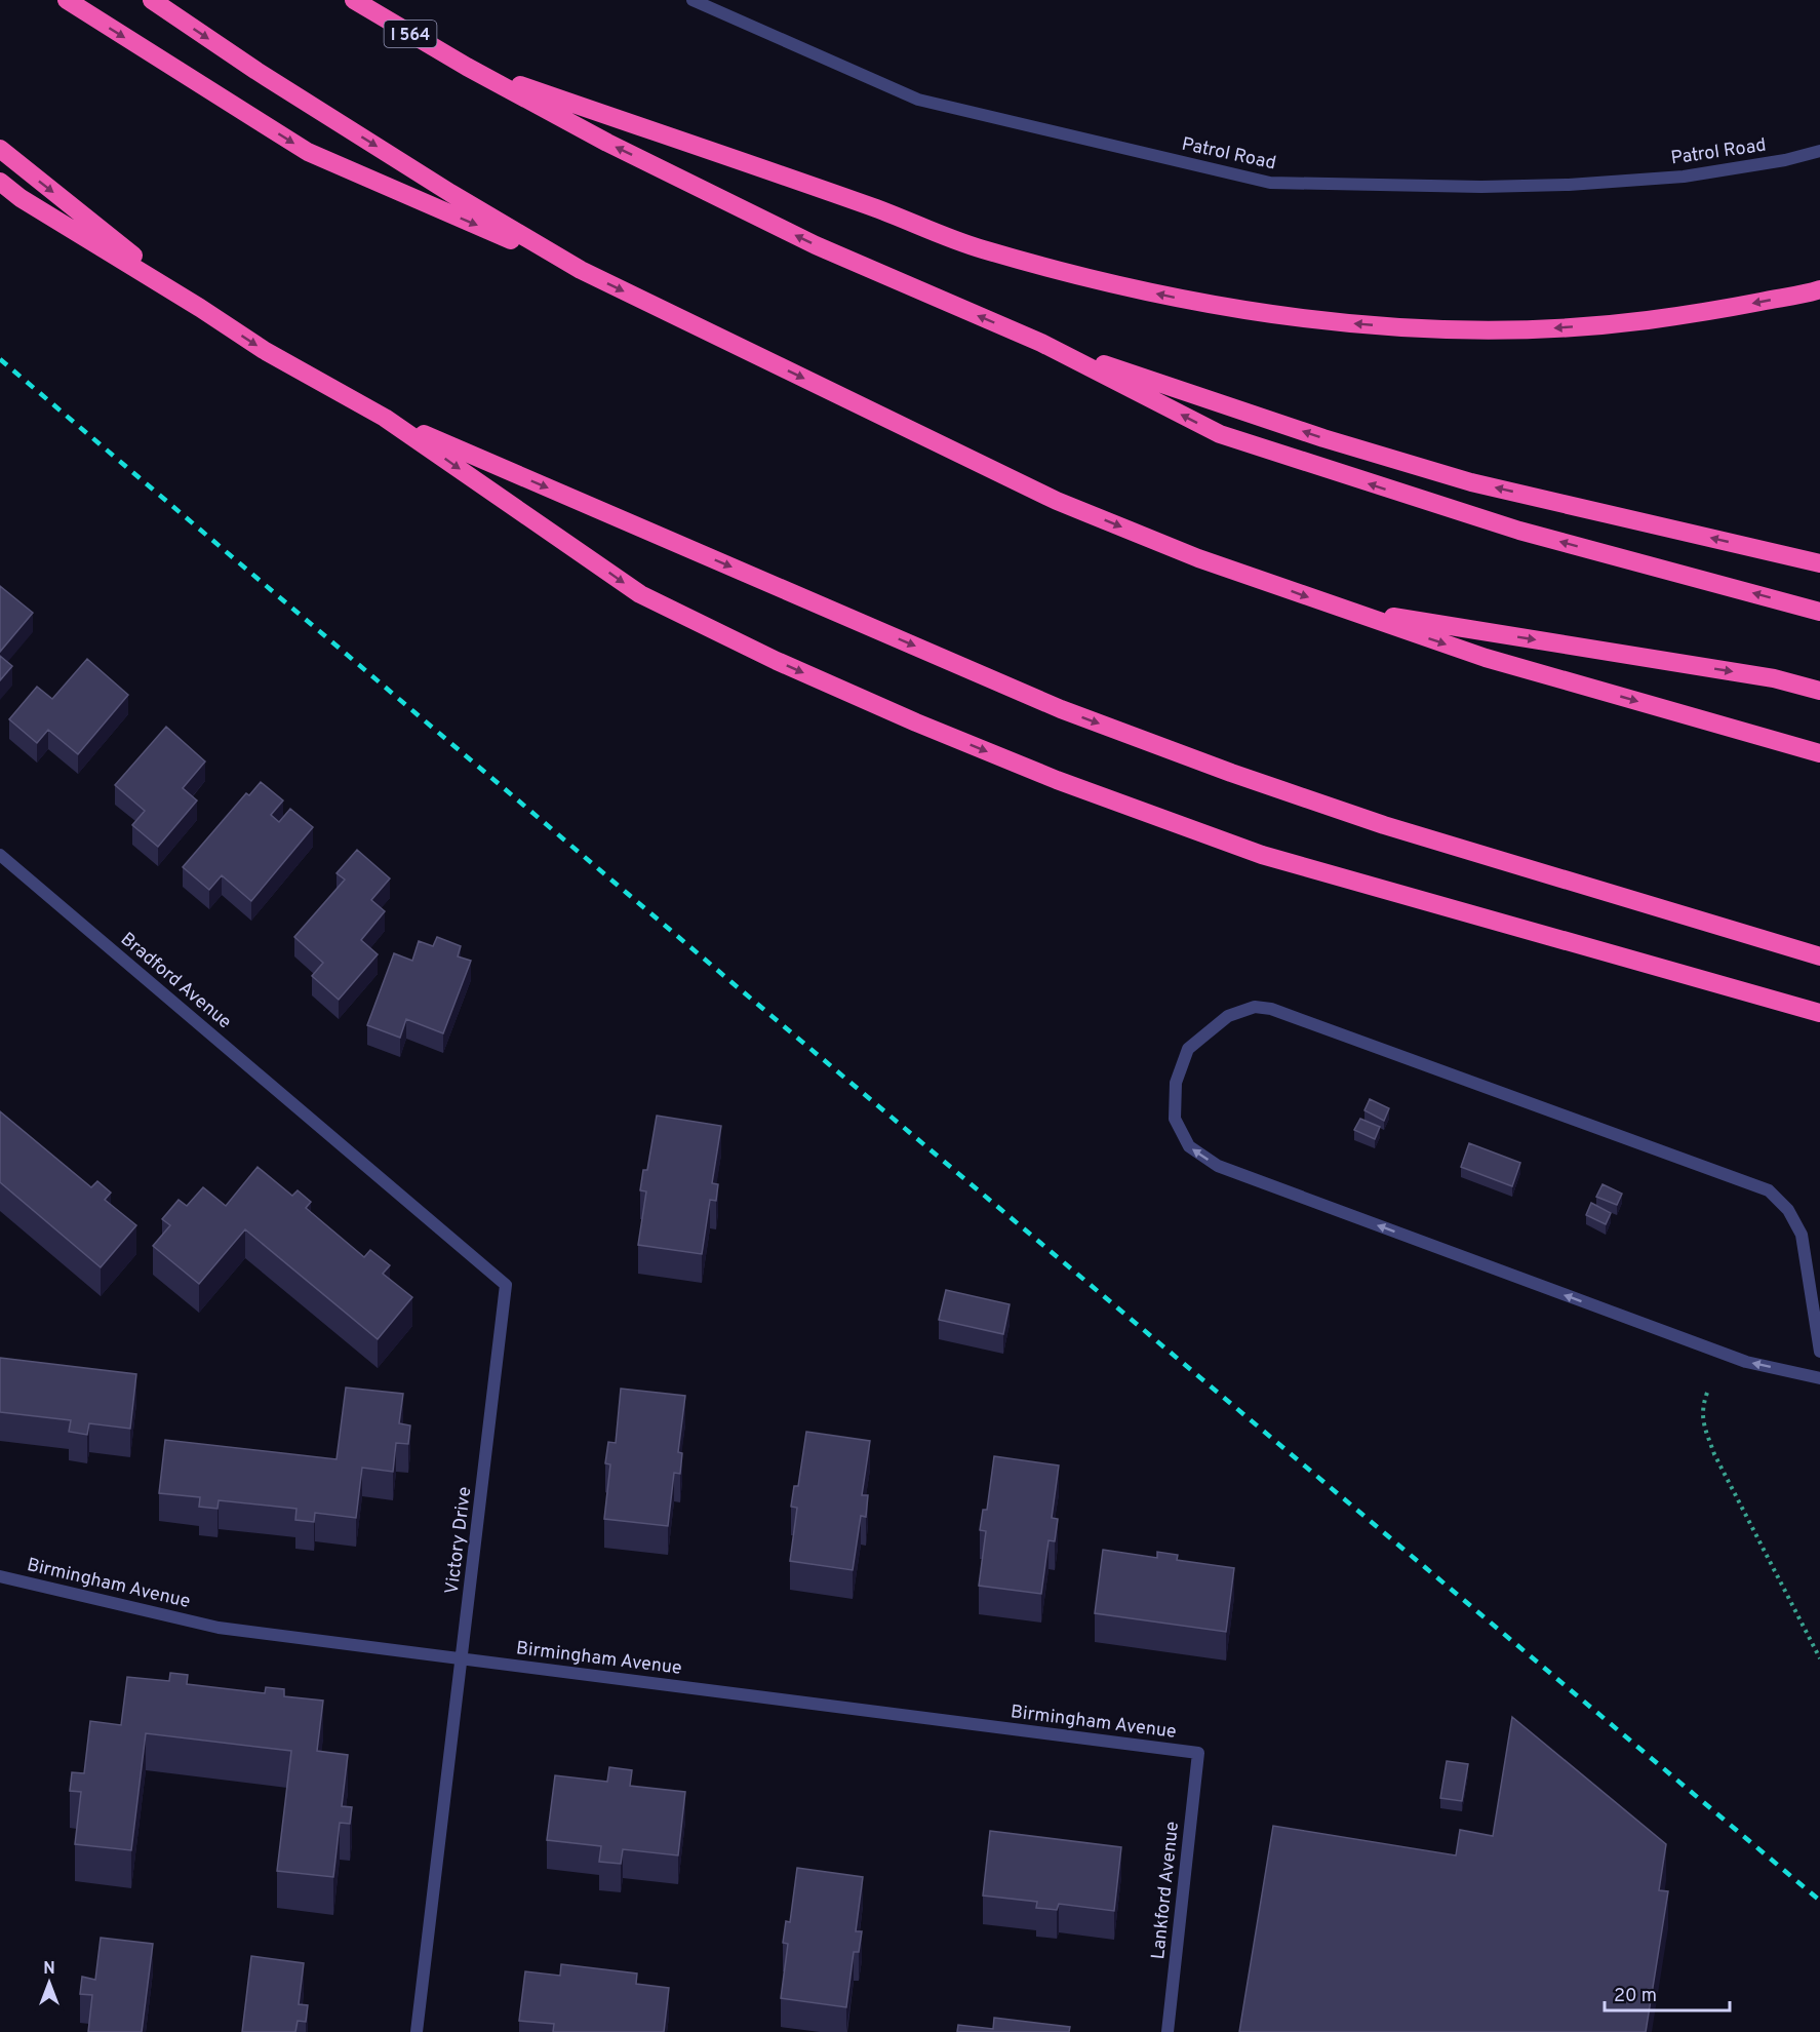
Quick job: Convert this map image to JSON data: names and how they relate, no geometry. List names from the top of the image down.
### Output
{
  "streets": {
    "highway": ["I 564"],
    "street": [
      "Patrol Road",
      "Bradford Avenue",
      "Victory Drive",
      "Birmingham Avenue",
      "Lankford Avenue"
    ]
  },
  "crossings": [
    ["Bradford Avenue", "Victory Drive"],
    ["Victory Drive", "Birmingham Avenue"],
    ["Birmingham Avenue", "Lankford Avenue"]
  ],
  "scale_bar": "20 m",
  "north": "top"
}
